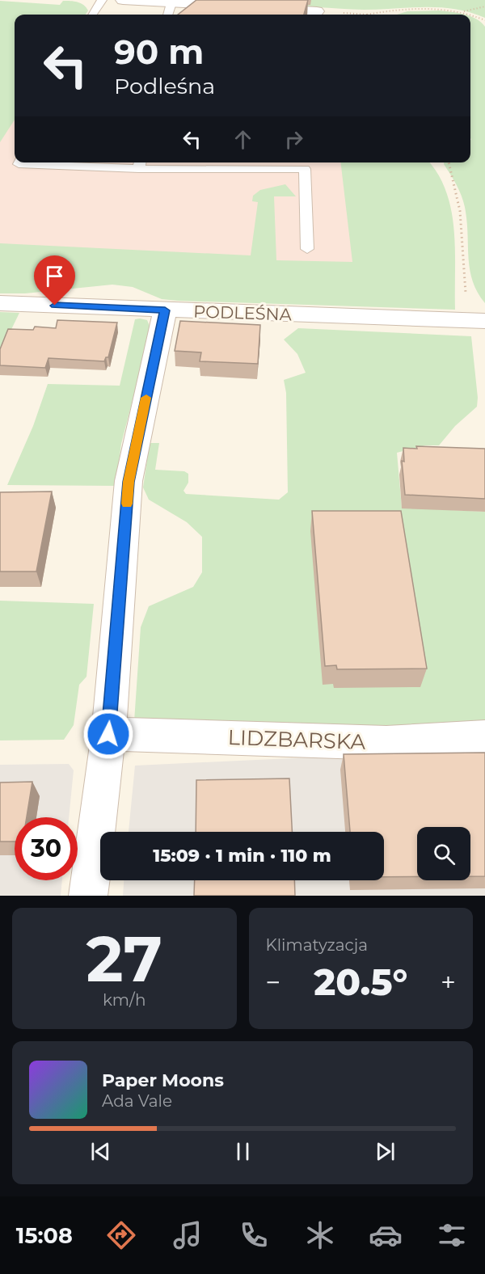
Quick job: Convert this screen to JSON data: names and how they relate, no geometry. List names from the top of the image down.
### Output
{
  "streets": {
    "street": ["PODLEŚNA", "LIDZBARSKA"]
  },
  "page": {
    "turn": ["90 m", "Podleśna"],
    "limit": "30",
    "trip": "15:09 · 1 min · 110 m",
    "tile": [
      ["27", "km/h"],
      "Klimatyzacja"
    ],
    "heat": ["−", "20.5°", "+"],
    "song": ["Paper Moons", "Ada Vale"],
    "tabs": "15:08"
  }
}
